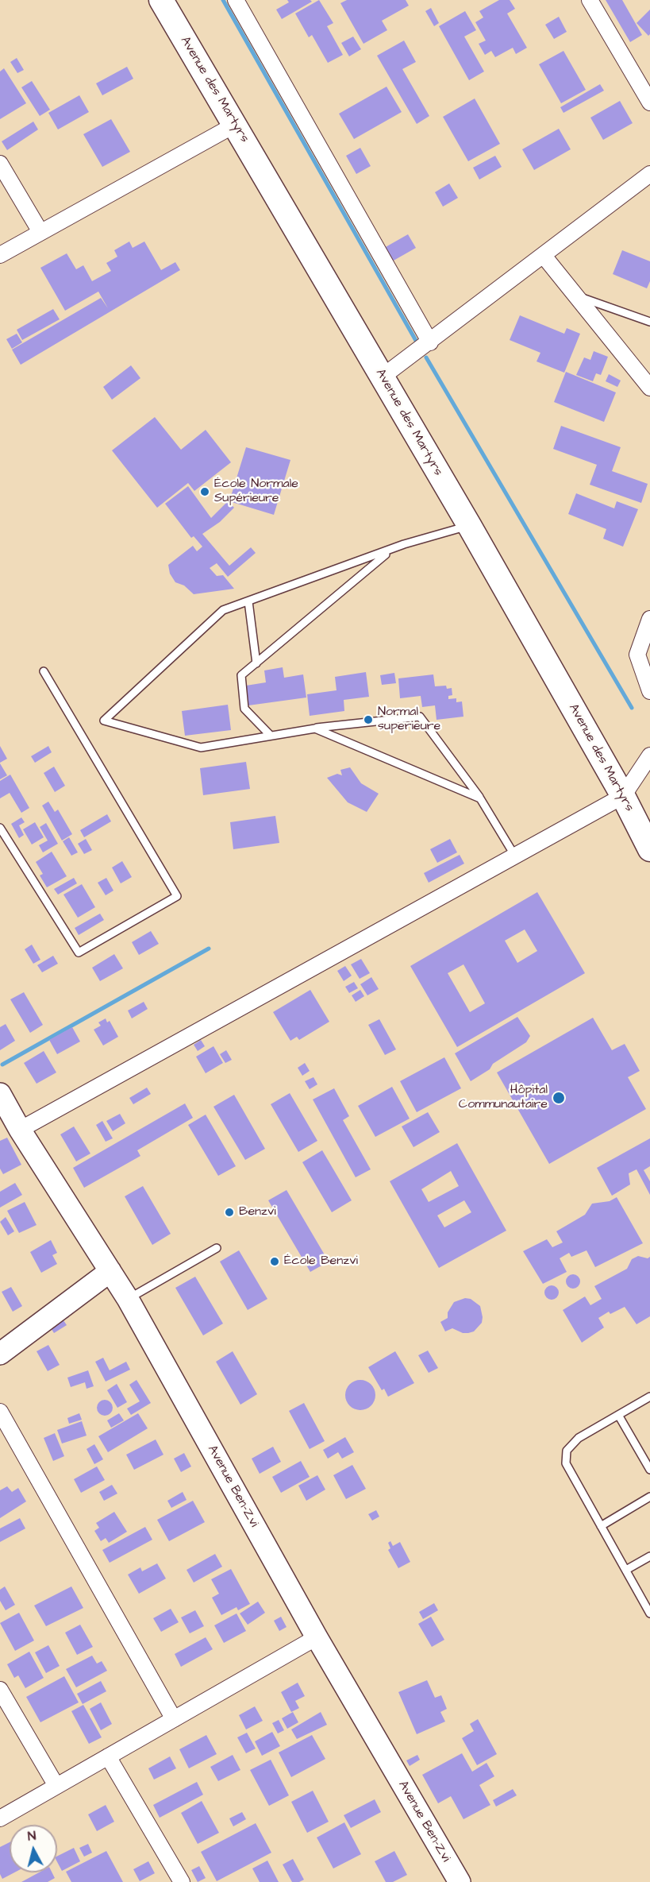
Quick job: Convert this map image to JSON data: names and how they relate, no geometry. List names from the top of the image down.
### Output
{
  "streets": {
    "main road": ["Avenue des Martyrs"],
    "street": ["Avenue Ben-Zvi"]
  },
  "places": [
    "École Normale Supérieure",
    "Normal superieure",
    "Hôpital Communautaire",
    "Benzvi",
    "École Benzvi"
  ],
  "north": "top"
}
